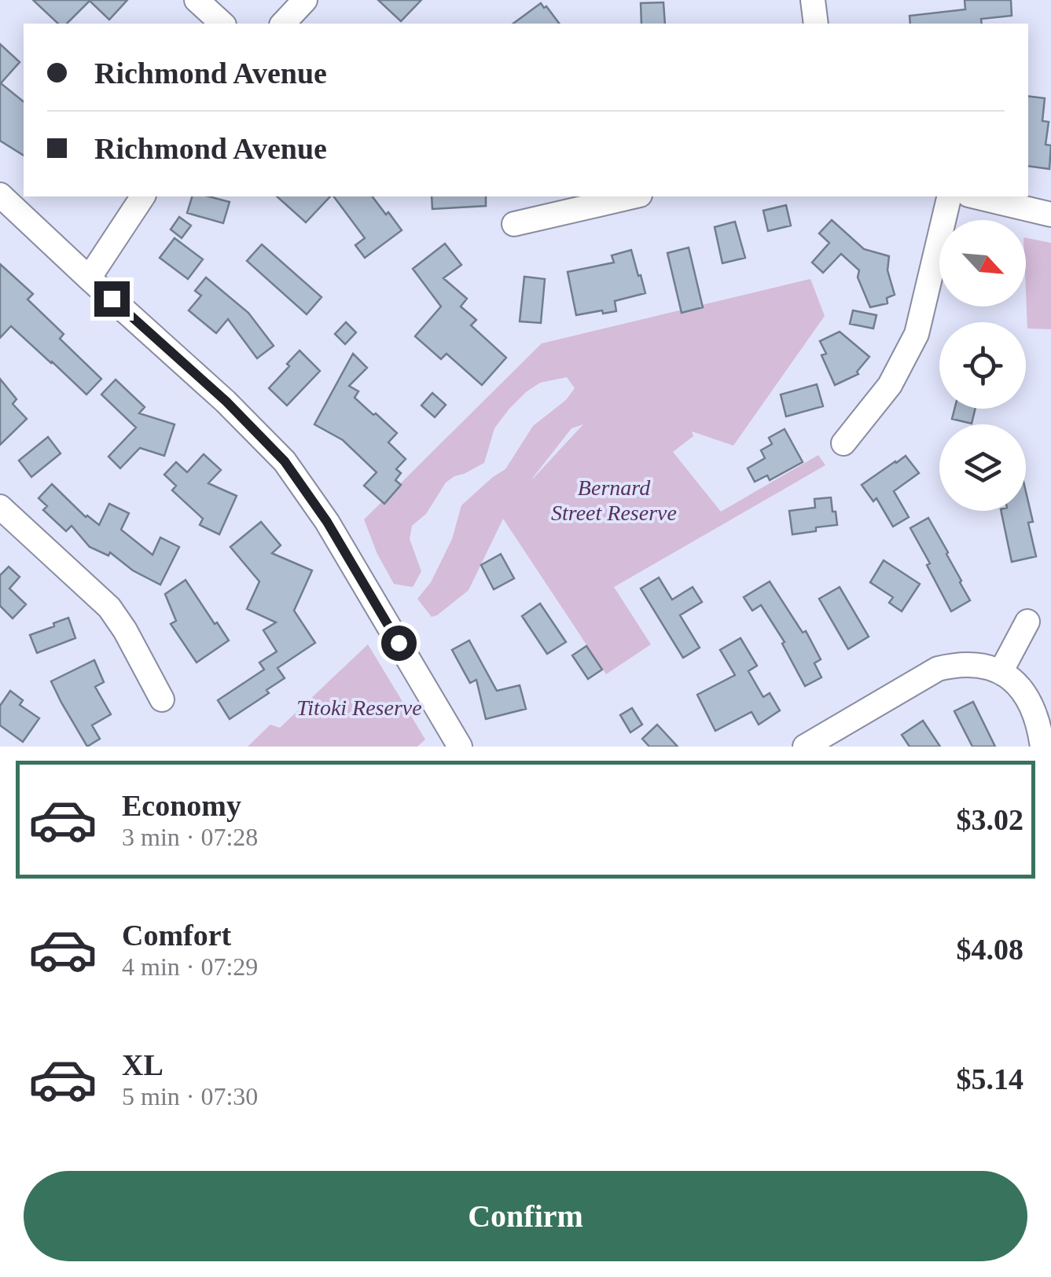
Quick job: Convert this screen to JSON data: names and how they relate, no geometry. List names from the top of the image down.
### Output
{
  "parks": ["Bernard Street Reserve", "Titoki Reserve"],
  "north": "bottom right",
  "page": {
    "banner": ["Richmond Avenue", "Richmond Avenue"],
    "list": [
      {
        "name": "Economy",
        "note": "3 min · 07:28",
        "value": "$3.02"
      },
      {
        "name": "Comfort",
        "note": "4 min · 07:29",
        "value": "$4.08"
      },
      {
        "name": "XL",
        "note": "5 min · 07:30",
        "value": "$5.14"
      }
    ],
    "buttons": "Confirm"
  }
}
